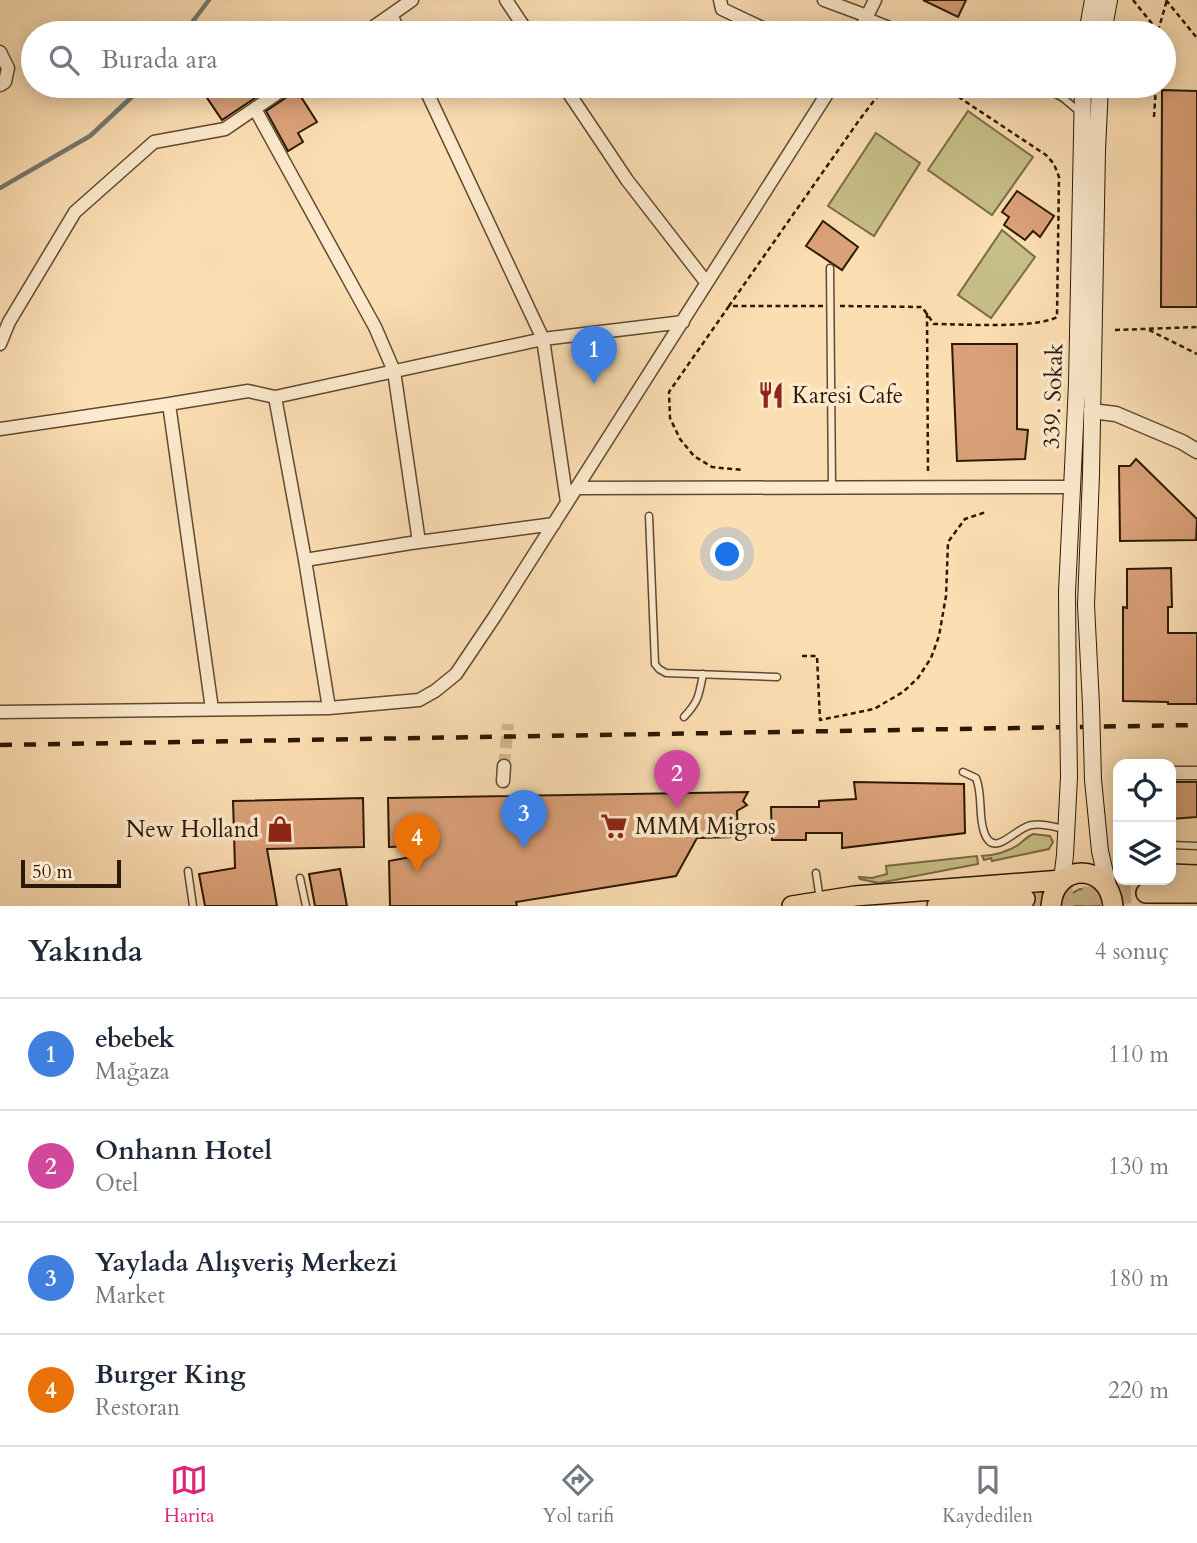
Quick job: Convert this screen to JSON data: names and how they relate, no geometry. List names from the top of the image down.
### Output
{
  "streets": {
    "main road": ["339. Sokak"]
  },
  "places": {
    "restaurant": ["Karesi Cafe"],
    "supermarket": ["MMM Migros"],
    "shop": ["New Holland"]
  },
  "scale_bar": "50 m",
  "page": {
    "search": "Burada ara",
    "pins": [
      "1",
      "2",
      "3",
      "4"
    ],
    "scale": "50 m",
    "heading": ["Yakında", "4 sonuç"],
    "list": [
      {
        "mark": "1",
        "name": "ebebek",
        "note": "Mağaza",
        "value": "110 m"
      },
      {
        "mark": "2",
        "name": "Onhann Hotel",
        "note": "Otel",
        "value": "130 m"
      },
      {
        "mark": "3",
        "name": "Yaylada Alışveriş Merkezi",
        "note": "Market",
        "value": "180 m"
      },
      {
        "mark": "4",
        "name": "Burger King",
        "note": "Restoran",
        "value": "220 m"
      }
    ],
    "nav": ["Harita", "Yol tarifi", "Kaydedilen"]
  }
}
